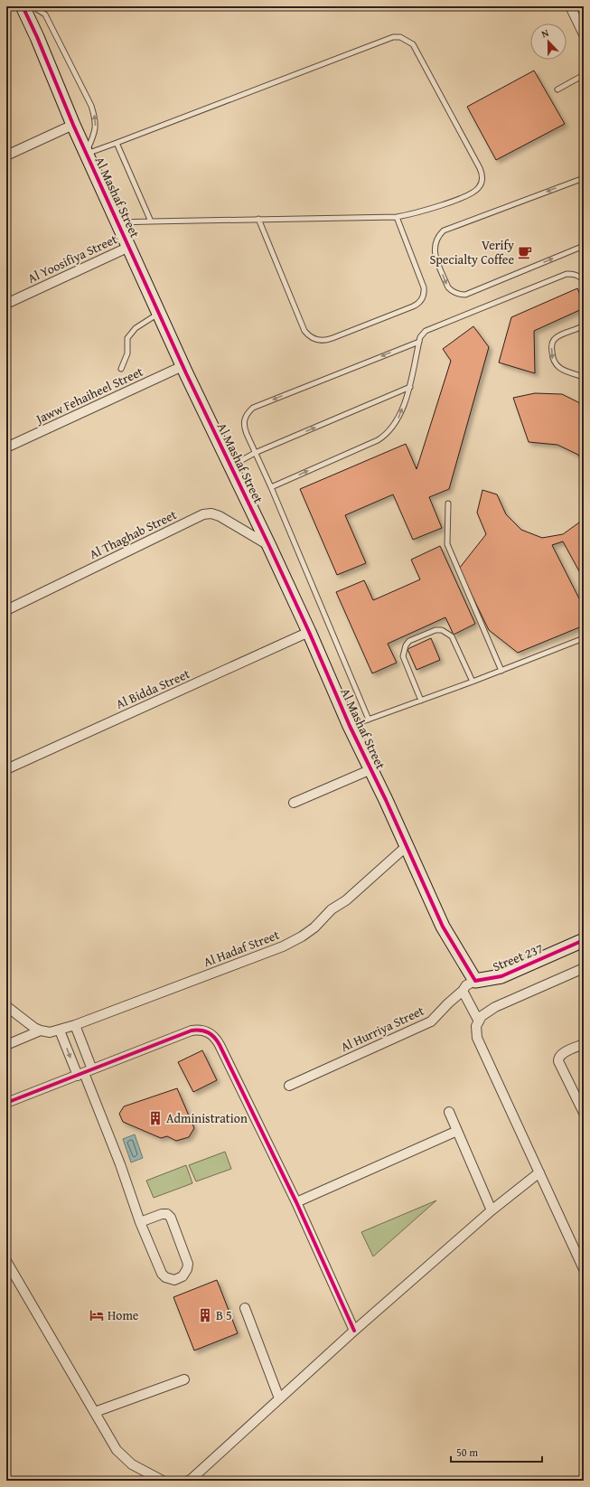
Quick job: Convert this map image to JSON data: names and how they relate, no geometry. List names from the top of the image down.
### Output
{
  "streets": {
    "street": [
      "Al Mashaf Street",
      "Al Yoosifiya Street",
      "Jaww Fehaiheel Street",
      "Al Thaghab Street",
      "Al Bidda Street",
      "Al Hadaf Street",
      "Street 237",
      "Al Hurriya Street"
    ]
  },
  "crossings": [
    ["Al Mashaf Street", "Al Yoosifiya Street"],
    ["Al Mashaf Street", "Jaww Fehaiheel Street"],
    ["Al Mashaf Street", "Al Thaghab Street"],
    ["Al Mashaf Street", "Al Bidda Street"],
    ["Al Mashaf Street", "Al Hadaf Street"],
    ["Al Mashaf Street", "Street 237"],
    ["Al Mashaf Street", "Al Hurriya Street"],
    ["Street 237", "Al Hurriya Street"]
  ],
  "places": {
    "cafe": ["Verify Specialty Coffee"],
    "building": ["Administration", "B 5"],
    "hotel": ["Home"]
  },
  "scale_bar": "50 m",
  "north": "top"
}
